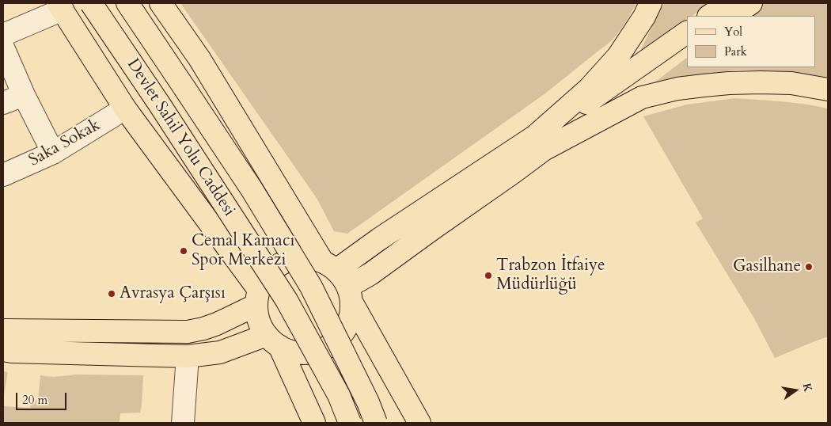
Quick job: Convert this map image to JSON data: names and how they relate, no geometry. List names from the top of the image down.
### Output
{
  "streets": {
    "main road": ["Devlet Sahil Yolu Caddesi"],
    "street": ["Saka Sokak"]
  },
  "places": [
    "Cemal Kamacı Spor Merkezi",
    "Gasilhane",
    "Trabzon İtfaiye Müdürlüğü",
    "Avrasya Çarşısı"
  ],
  "legend": ["Yol", "Park"],
  "scale_bar": "20 m",
  "north": "right"
}
